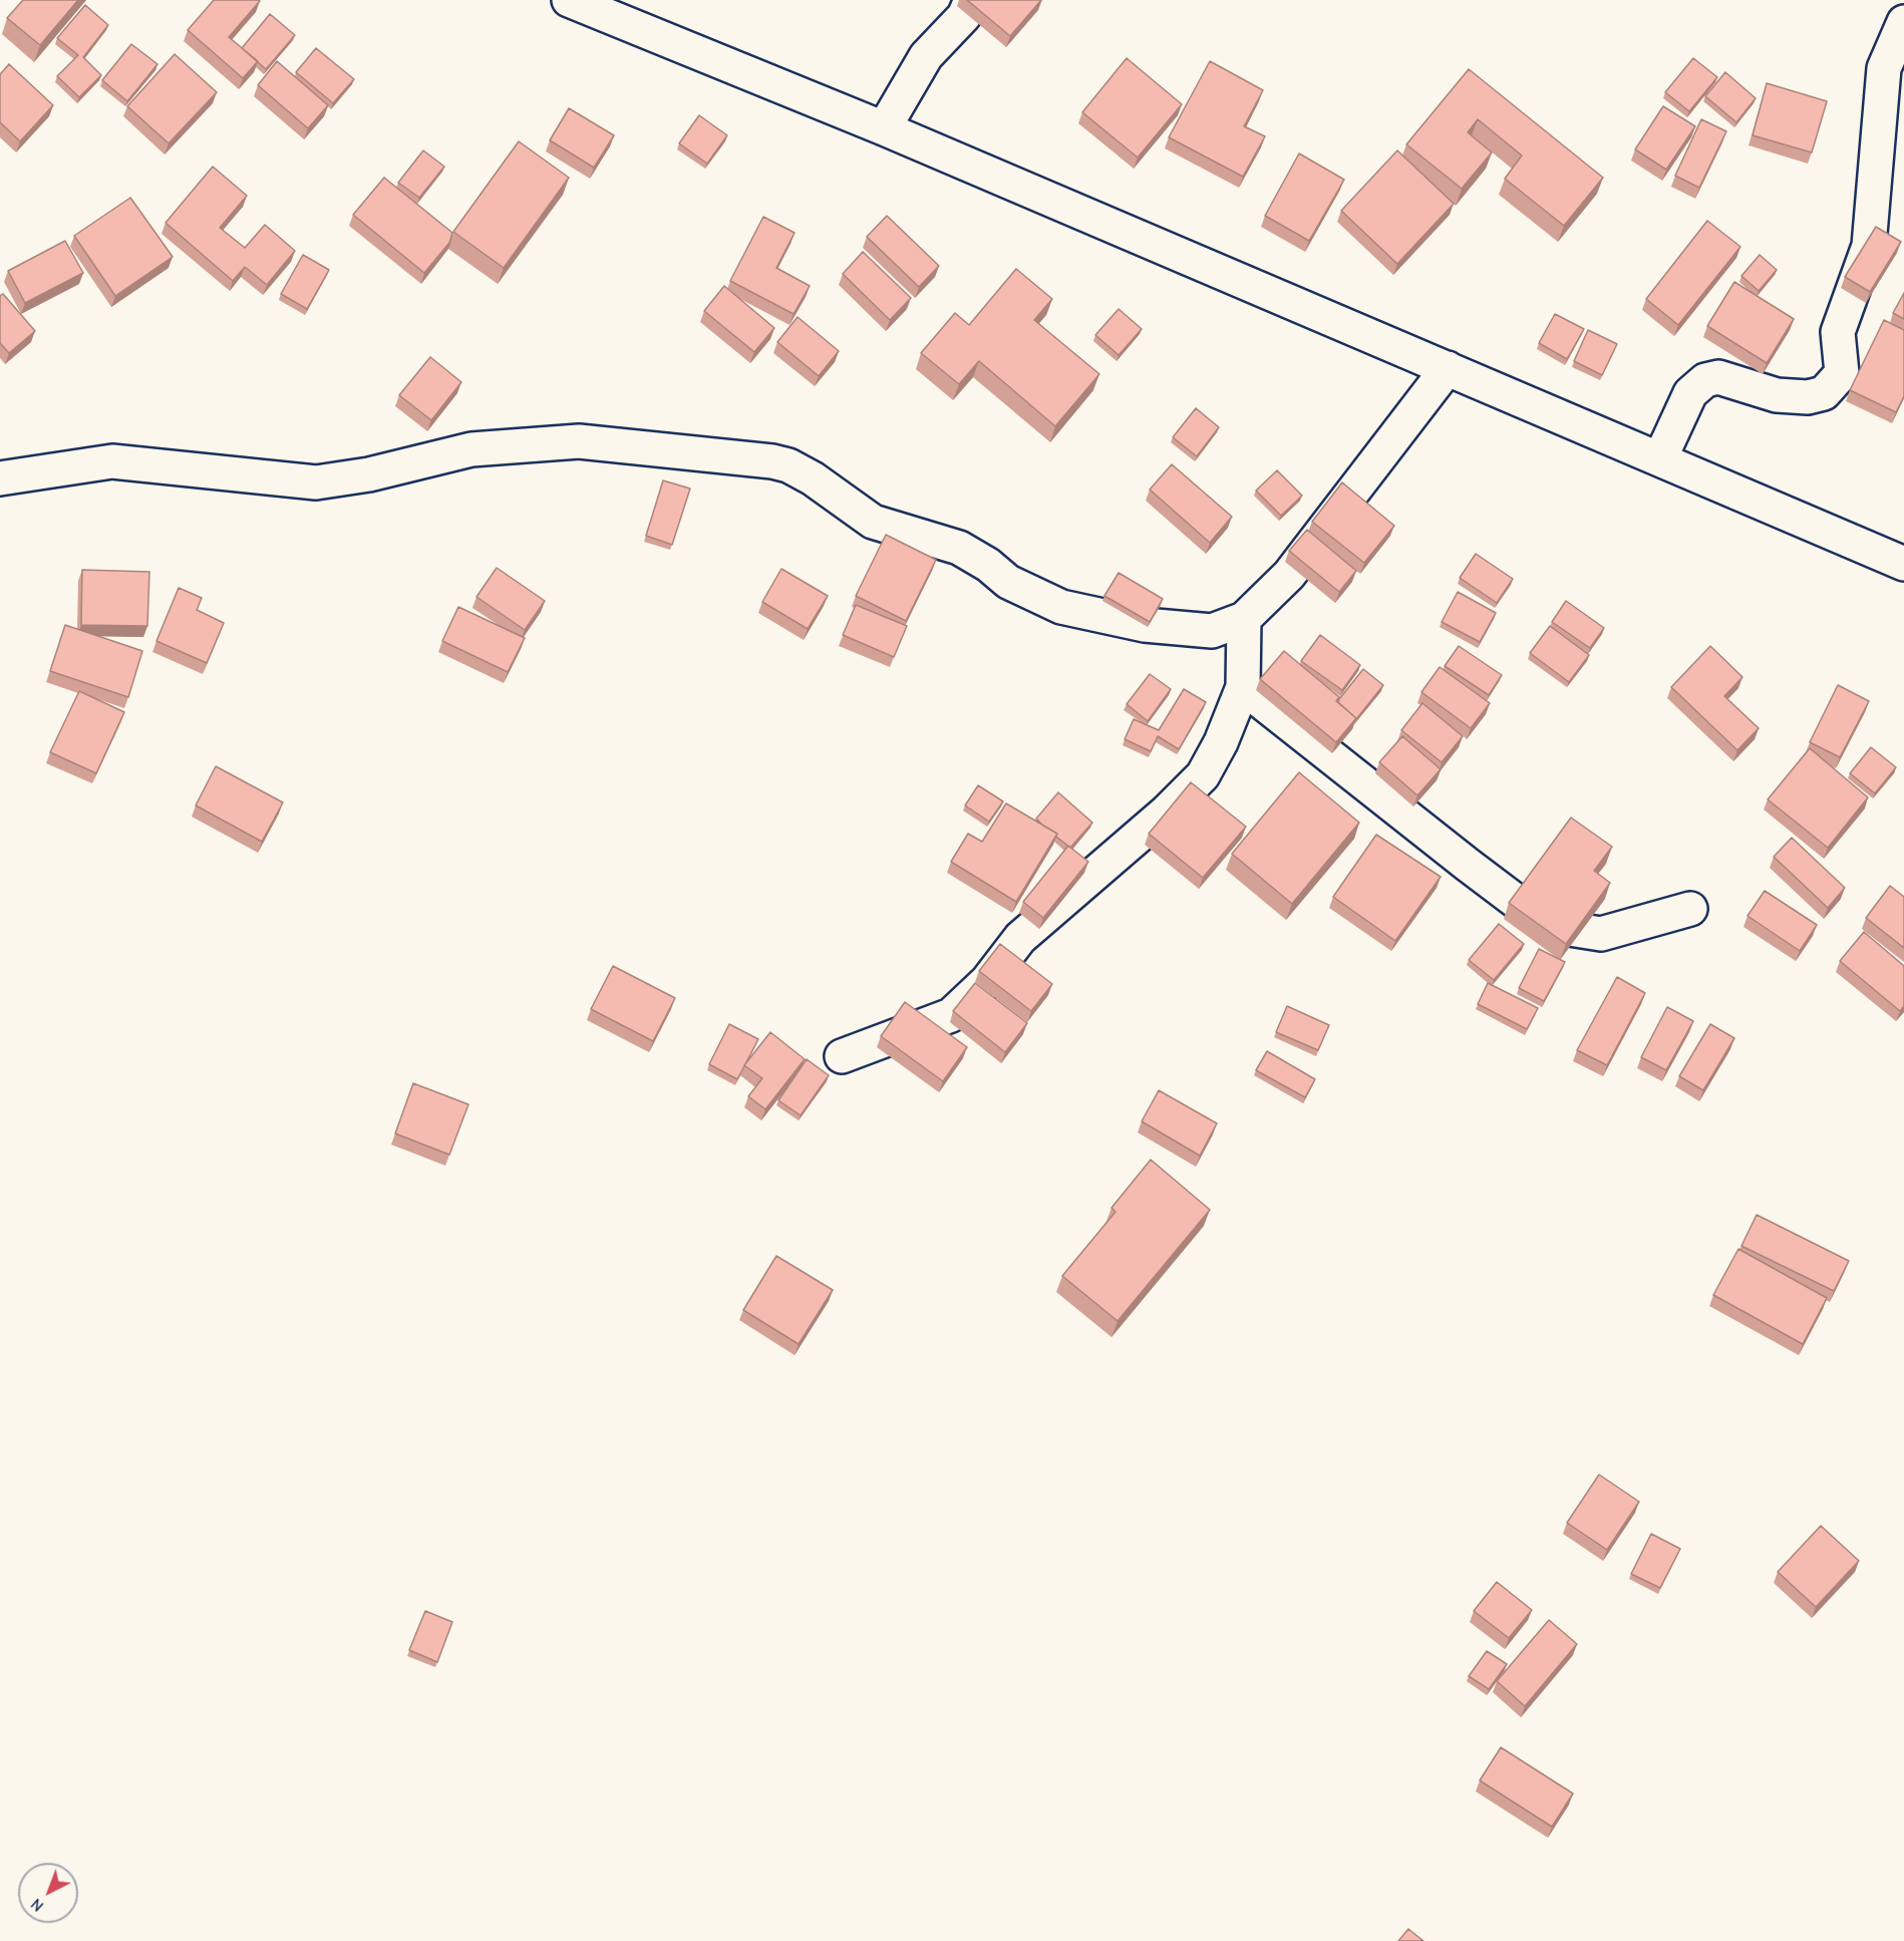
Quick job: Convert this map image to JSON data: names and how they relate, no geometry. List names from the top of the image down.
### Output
{
  "north": "bottom left"
}
